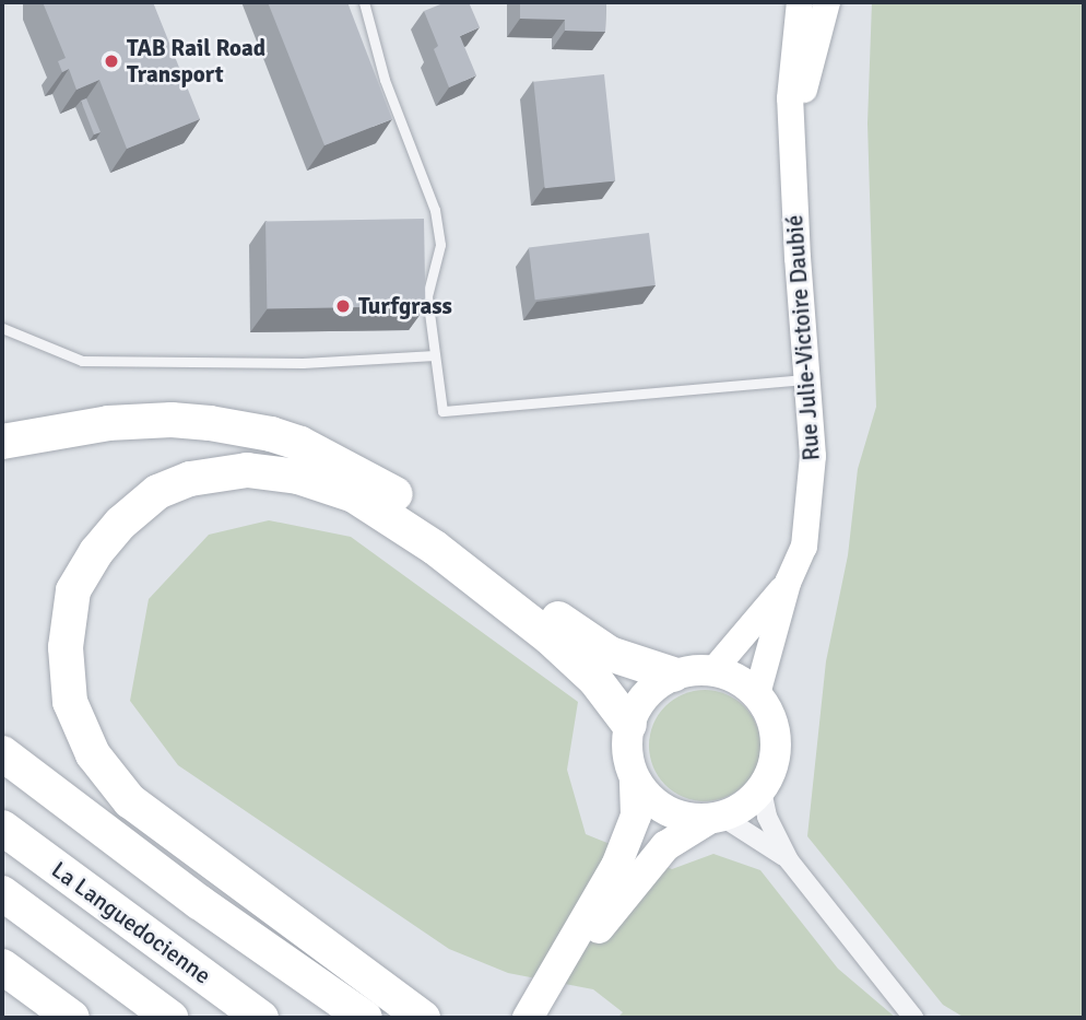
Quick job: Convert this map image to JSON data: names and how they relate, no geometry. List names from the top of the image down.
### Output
{
  "streets": {
    "highway": ["La Languedocienne"],
    "street": ["Rue Julie-Victoire Daubié"]
  },
  "places": ["TAB Rail Road Transport", "Turfgrass"]
}
